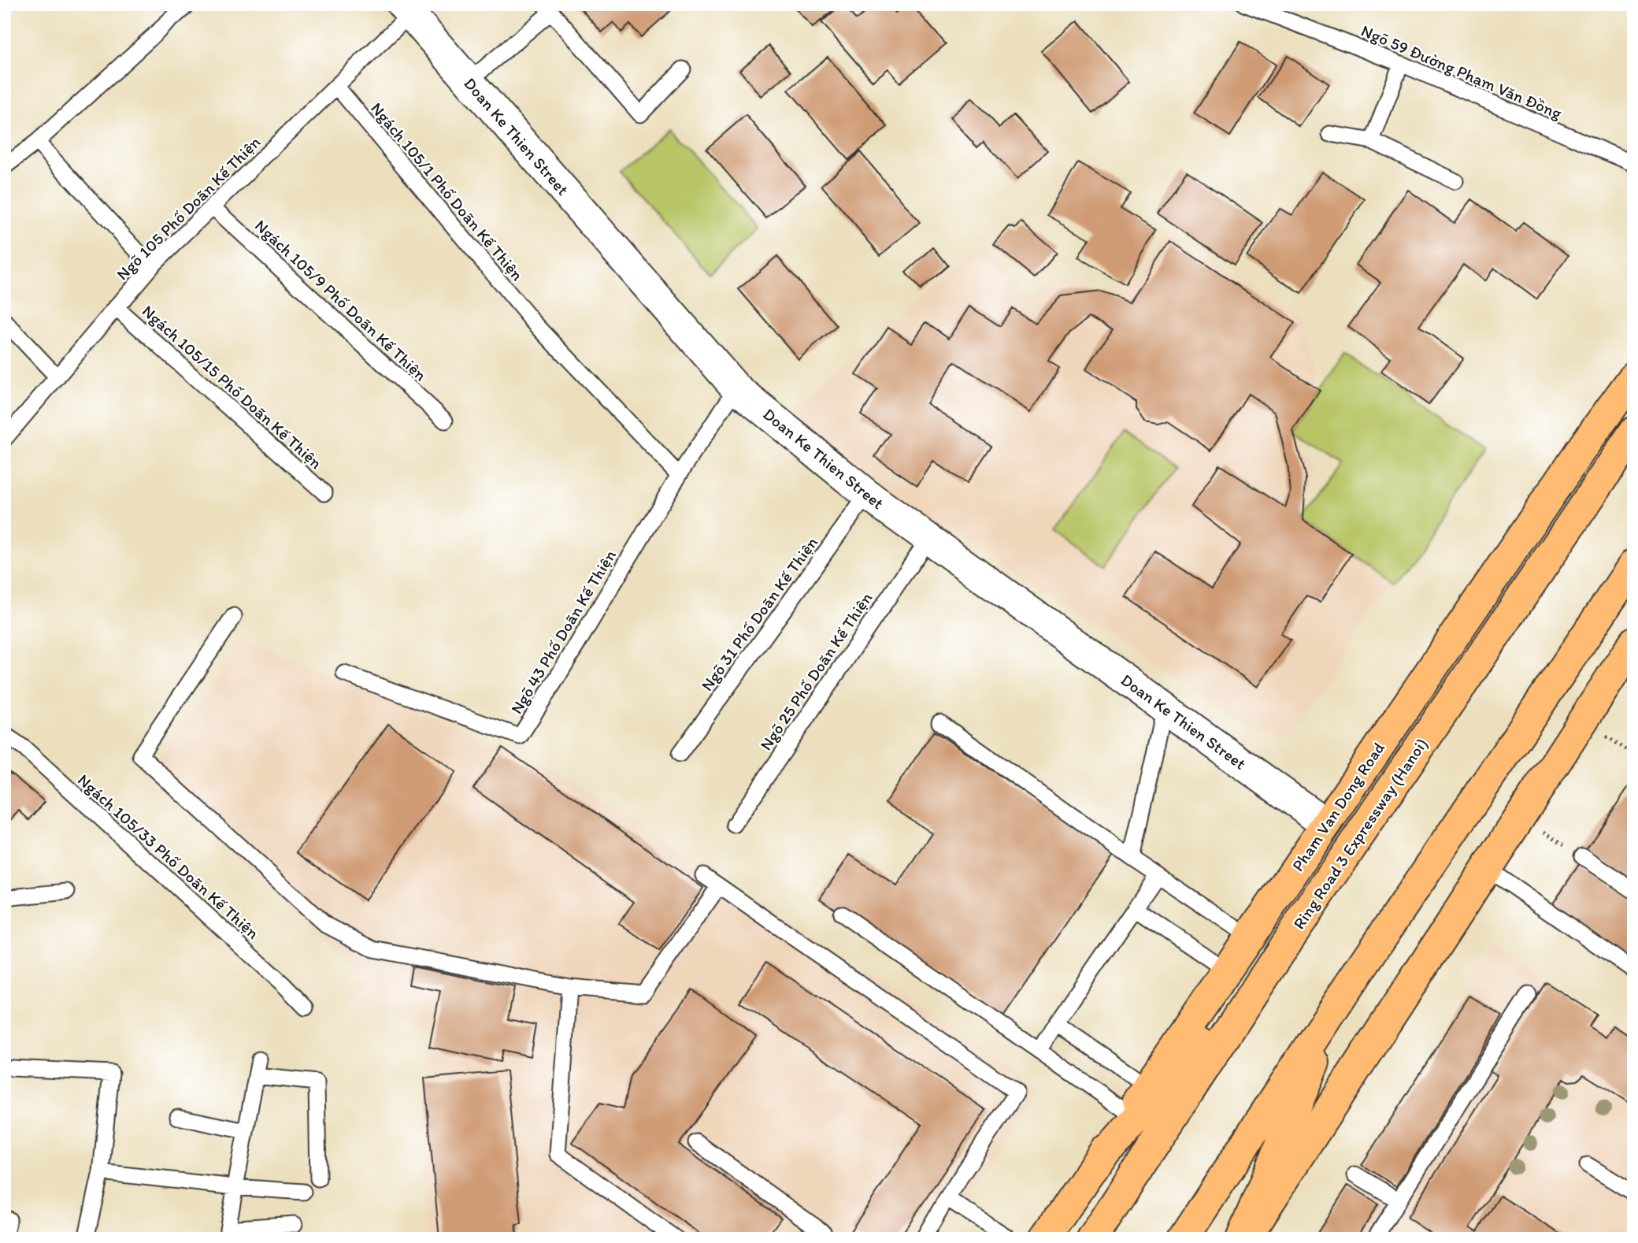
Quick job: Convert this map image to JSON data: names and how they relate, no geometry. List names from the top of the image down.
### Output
{
  "streets": {
    "main road": ["Pham Van Dong Road", "Ring Road 3 Expressway (Hanoi)"],
    "street": ["Doan Ke Thien Street"],
    "lane": [
      "Ngõ 59 Đường Phạm Văn Đồng",
      "Ngách 105/1 Phố Doãn Kế Thiện",
      "Ngõ 105 Phố Doãn Kế Thiện",
      "Ngách 105/9 Phố Doãn Kế Thiện",
      "Ngách 105/15 Phố Doãn Kế Thiện",
      "Ngõ 31 Phố Doãn Kế Thiện",
      "Ngõ 43 Phố Doãn Kế Thiện",
      "Ngõ 25 Phố Doãn Kế Thiện",
      "Ngách 105/33 Phố Doãn Kế Thiện"
    ]
  },
  "crossings": [
    ["Doan Ke Thien Street", "Ngõ 105 Phố Doãn Kế Thiện"],
    ["Doan Ke Thien Street", "Ngõ 31 Phố Doãn Kế Thiện"],
    ["Doan Ke Thien Street", "Ngõ 43 Phố Doãn Kế Thiện"],
    ["Doan Ke Thien Street", "Ngõ 25 Phố Doãn Kế Thiện"],
    ["Doan Ke Thien Street", "Pham Van Dong Road"],
    ["Ngách 105/1 Phố Doãn Kế Thiện", "Ngõ 105 Phố Doãn Kế Thiện"],
    ["Ngách 105/1 Phố Doãn Kế Thiện", "Ngõ 43 Phố Doãn Kế Thiện"],
    ["Ngõ 105 Phố Doãn Kế Thiện", "Ngách 105/9 Phố Doãn Kế Thiện"],
    ["Ngõ 105 Phố Doãn Kế Thiện", "Ngách 105/15 Phố Doãn Kế Thiện"]
  ]
}
